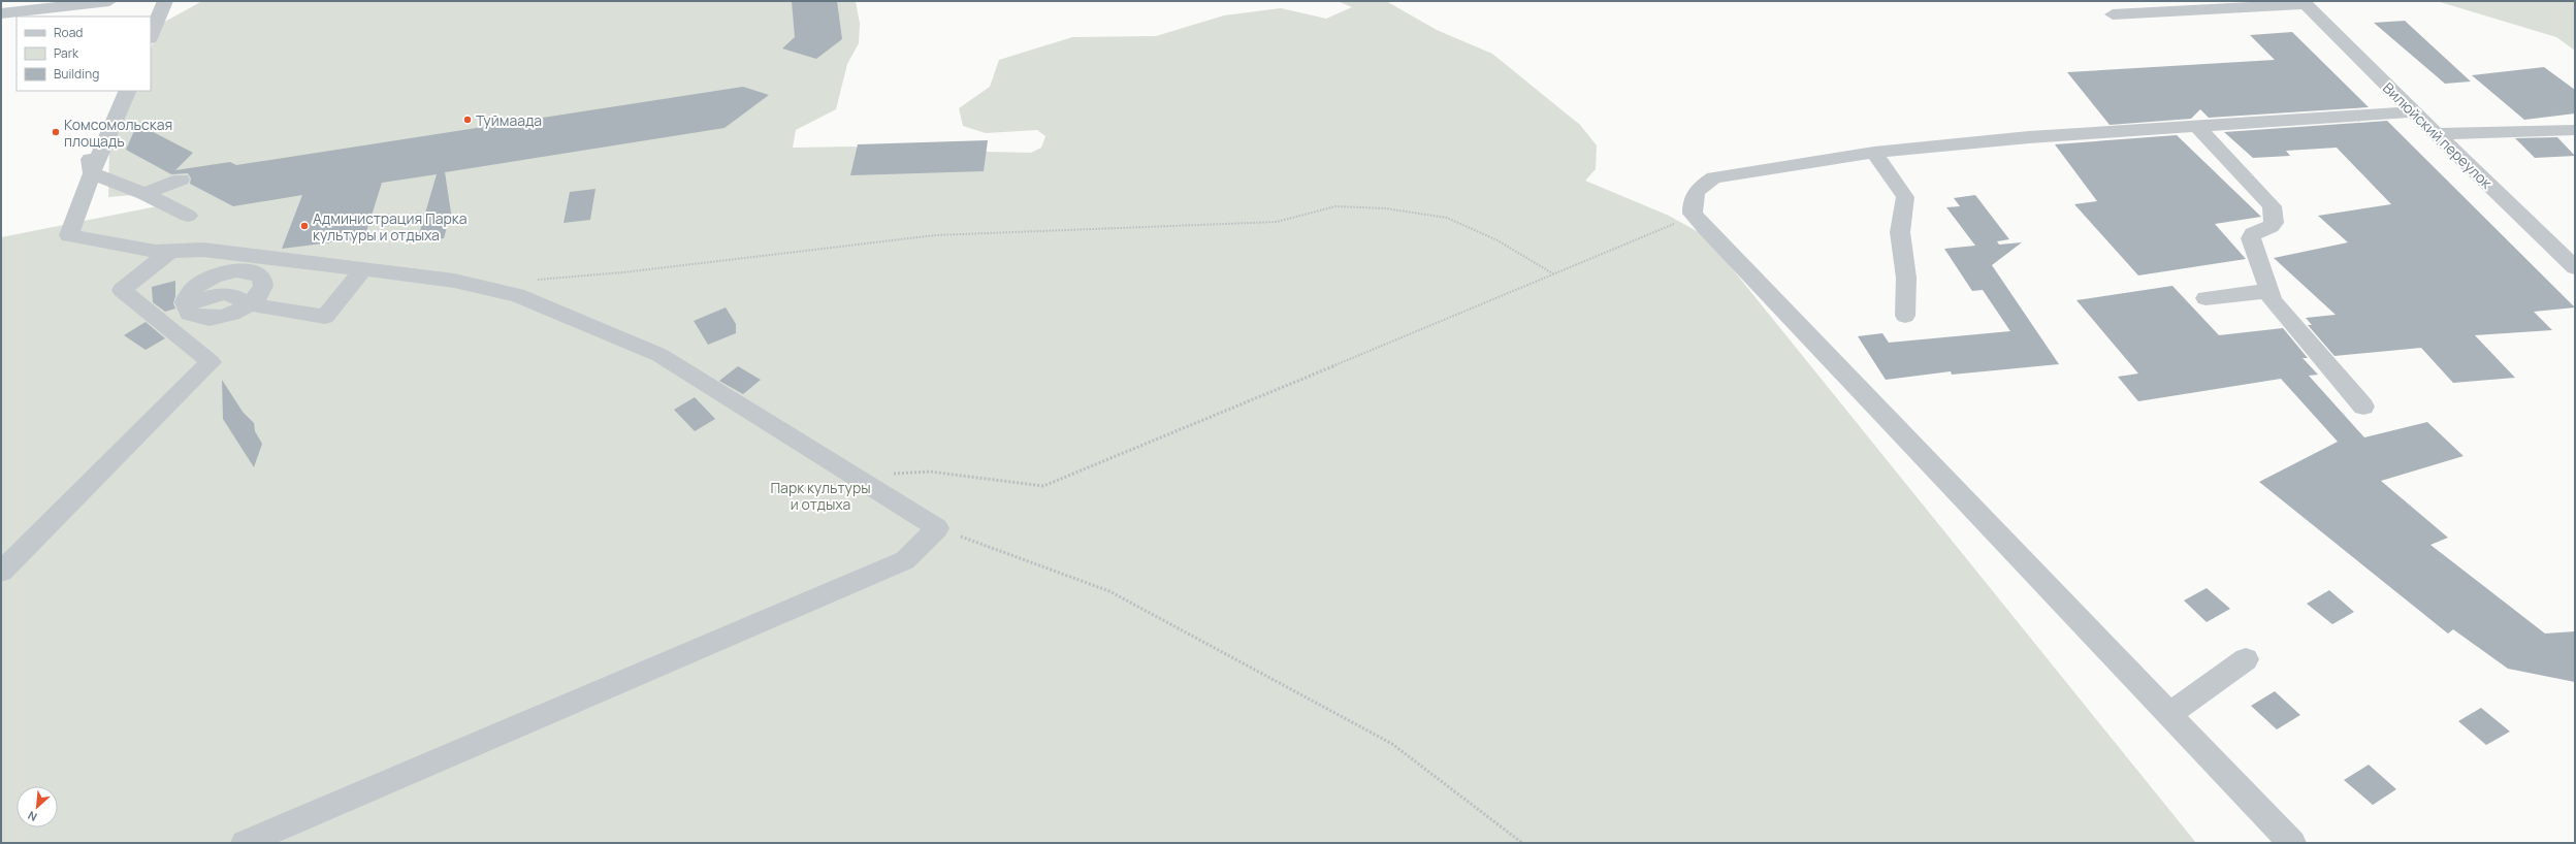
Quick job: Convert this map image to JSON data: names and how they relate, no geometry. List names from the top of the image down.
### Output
{
  "streets": {
    "street": ["Вилюйский переулок"]
  },
  "parks": ["Парк культуры и отдыха"],
  "places": ["Туймаада", "Комсомольская площадь", "Администрация Парка культуры и отдыха"],
  "legend": ["Road", "Park", "Building"],
  "north": "bottom left"
}
